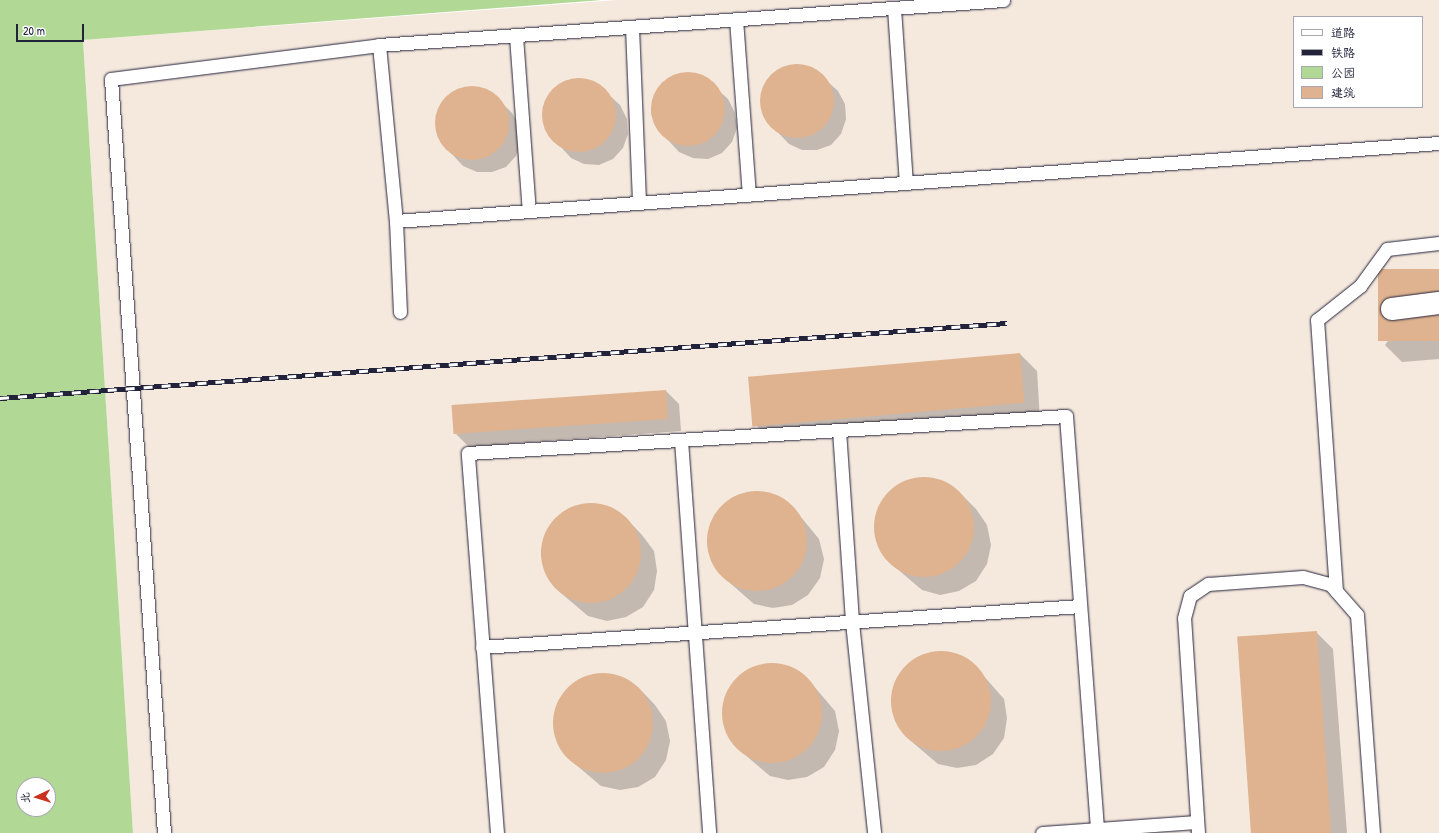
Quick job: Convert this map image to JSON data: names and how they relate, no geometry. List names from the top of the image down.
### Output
{
  "legend": [
    "道路",
    "铁路",
    "公园",
    "建筑"
  ],
  "scale_bar": "20 m",
  "north": "left"
}
